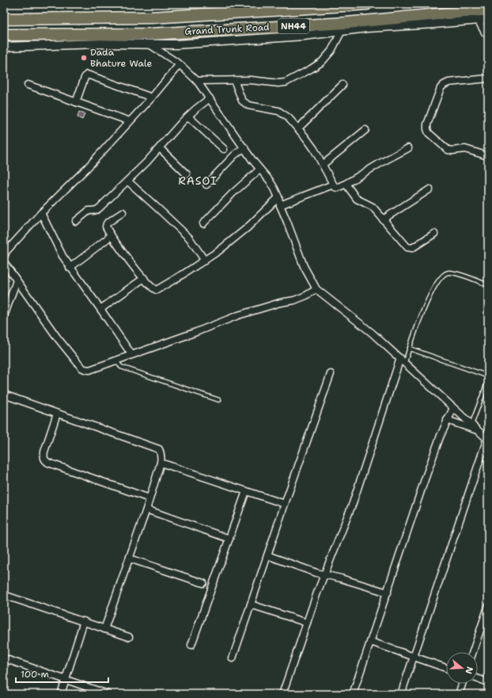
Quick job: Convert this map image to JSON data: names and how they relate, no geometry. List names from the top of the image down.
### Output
{
  "streets": {
    "highway": ["NH44", "Grand Trunk Road"]
  },
  "districts": ["RASOI"],
  "places": ["Dada Bhature Wale"],
  "scale_bar": "100 m",
  "north": "right"
}
